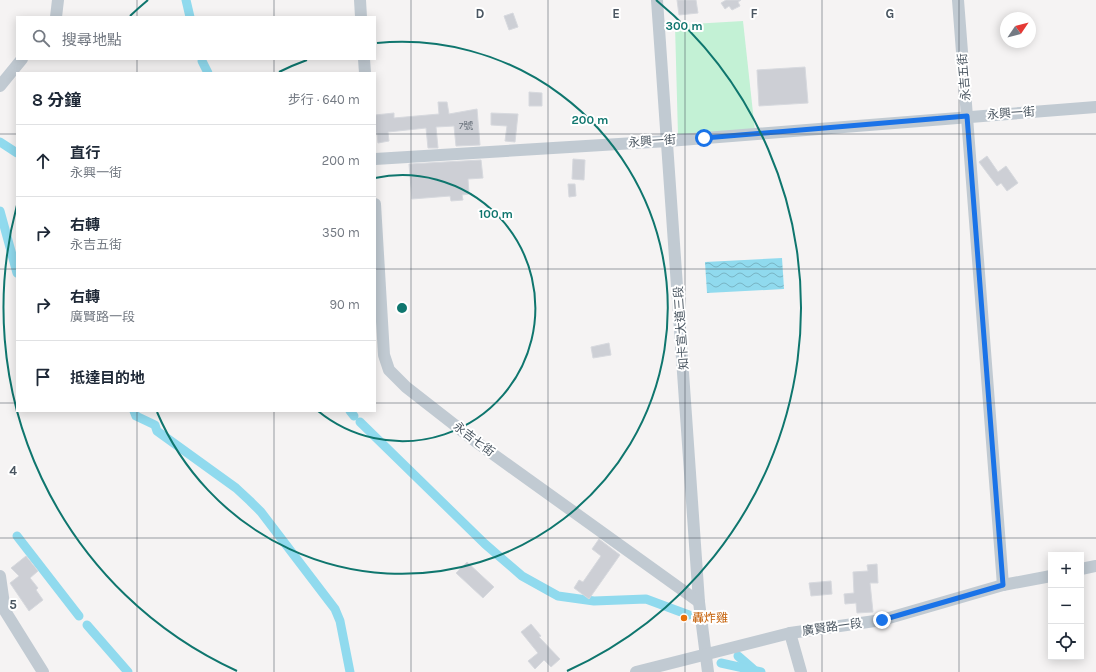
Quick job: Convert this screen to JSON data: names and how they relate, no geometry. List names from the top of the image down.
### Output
{
  "streets": {
    "street": [
      "永吉五街",
      "永興一街",
      "知卡宣大道三段",
      "永吉七街",
      "廣賢路一段"
    ]
  },
  "crossings": [
    ["永吉五街", "永興一街"],
    ["永吉五街", "廣賢路一段"],
    ["永興一街", "知卡宣大道三段"],
    ["知卡宣大道三段", "永吉七街"],
    ["知卡宣大道三段", "廣賢路一段"]
  ],
  "places": ["轟炸雞"],
  "house_numbers": ["7號"],
  "north": "top right",
  "page": {
    "search": "搜尋地點",
    "heading": ["8 分鐘", "步行 · 640 m"],
    "list": [
      ["直行", "永興一街", "200 m"],
      ["右轉", "永吉五街", "350 m"],
      ["右轉", "廣賢路一段", "90 m"],
      "抵達目的地"
    ],
    "map_buttons": ["+", "−"]
  },
  "grid": {
    "columns": [
      "D",
      "E",
      "F",
      "G"
    ],
    "rows": ["4", "5"]
  },
  "rings": ["300 m", "200 m", "100 m"]
}
